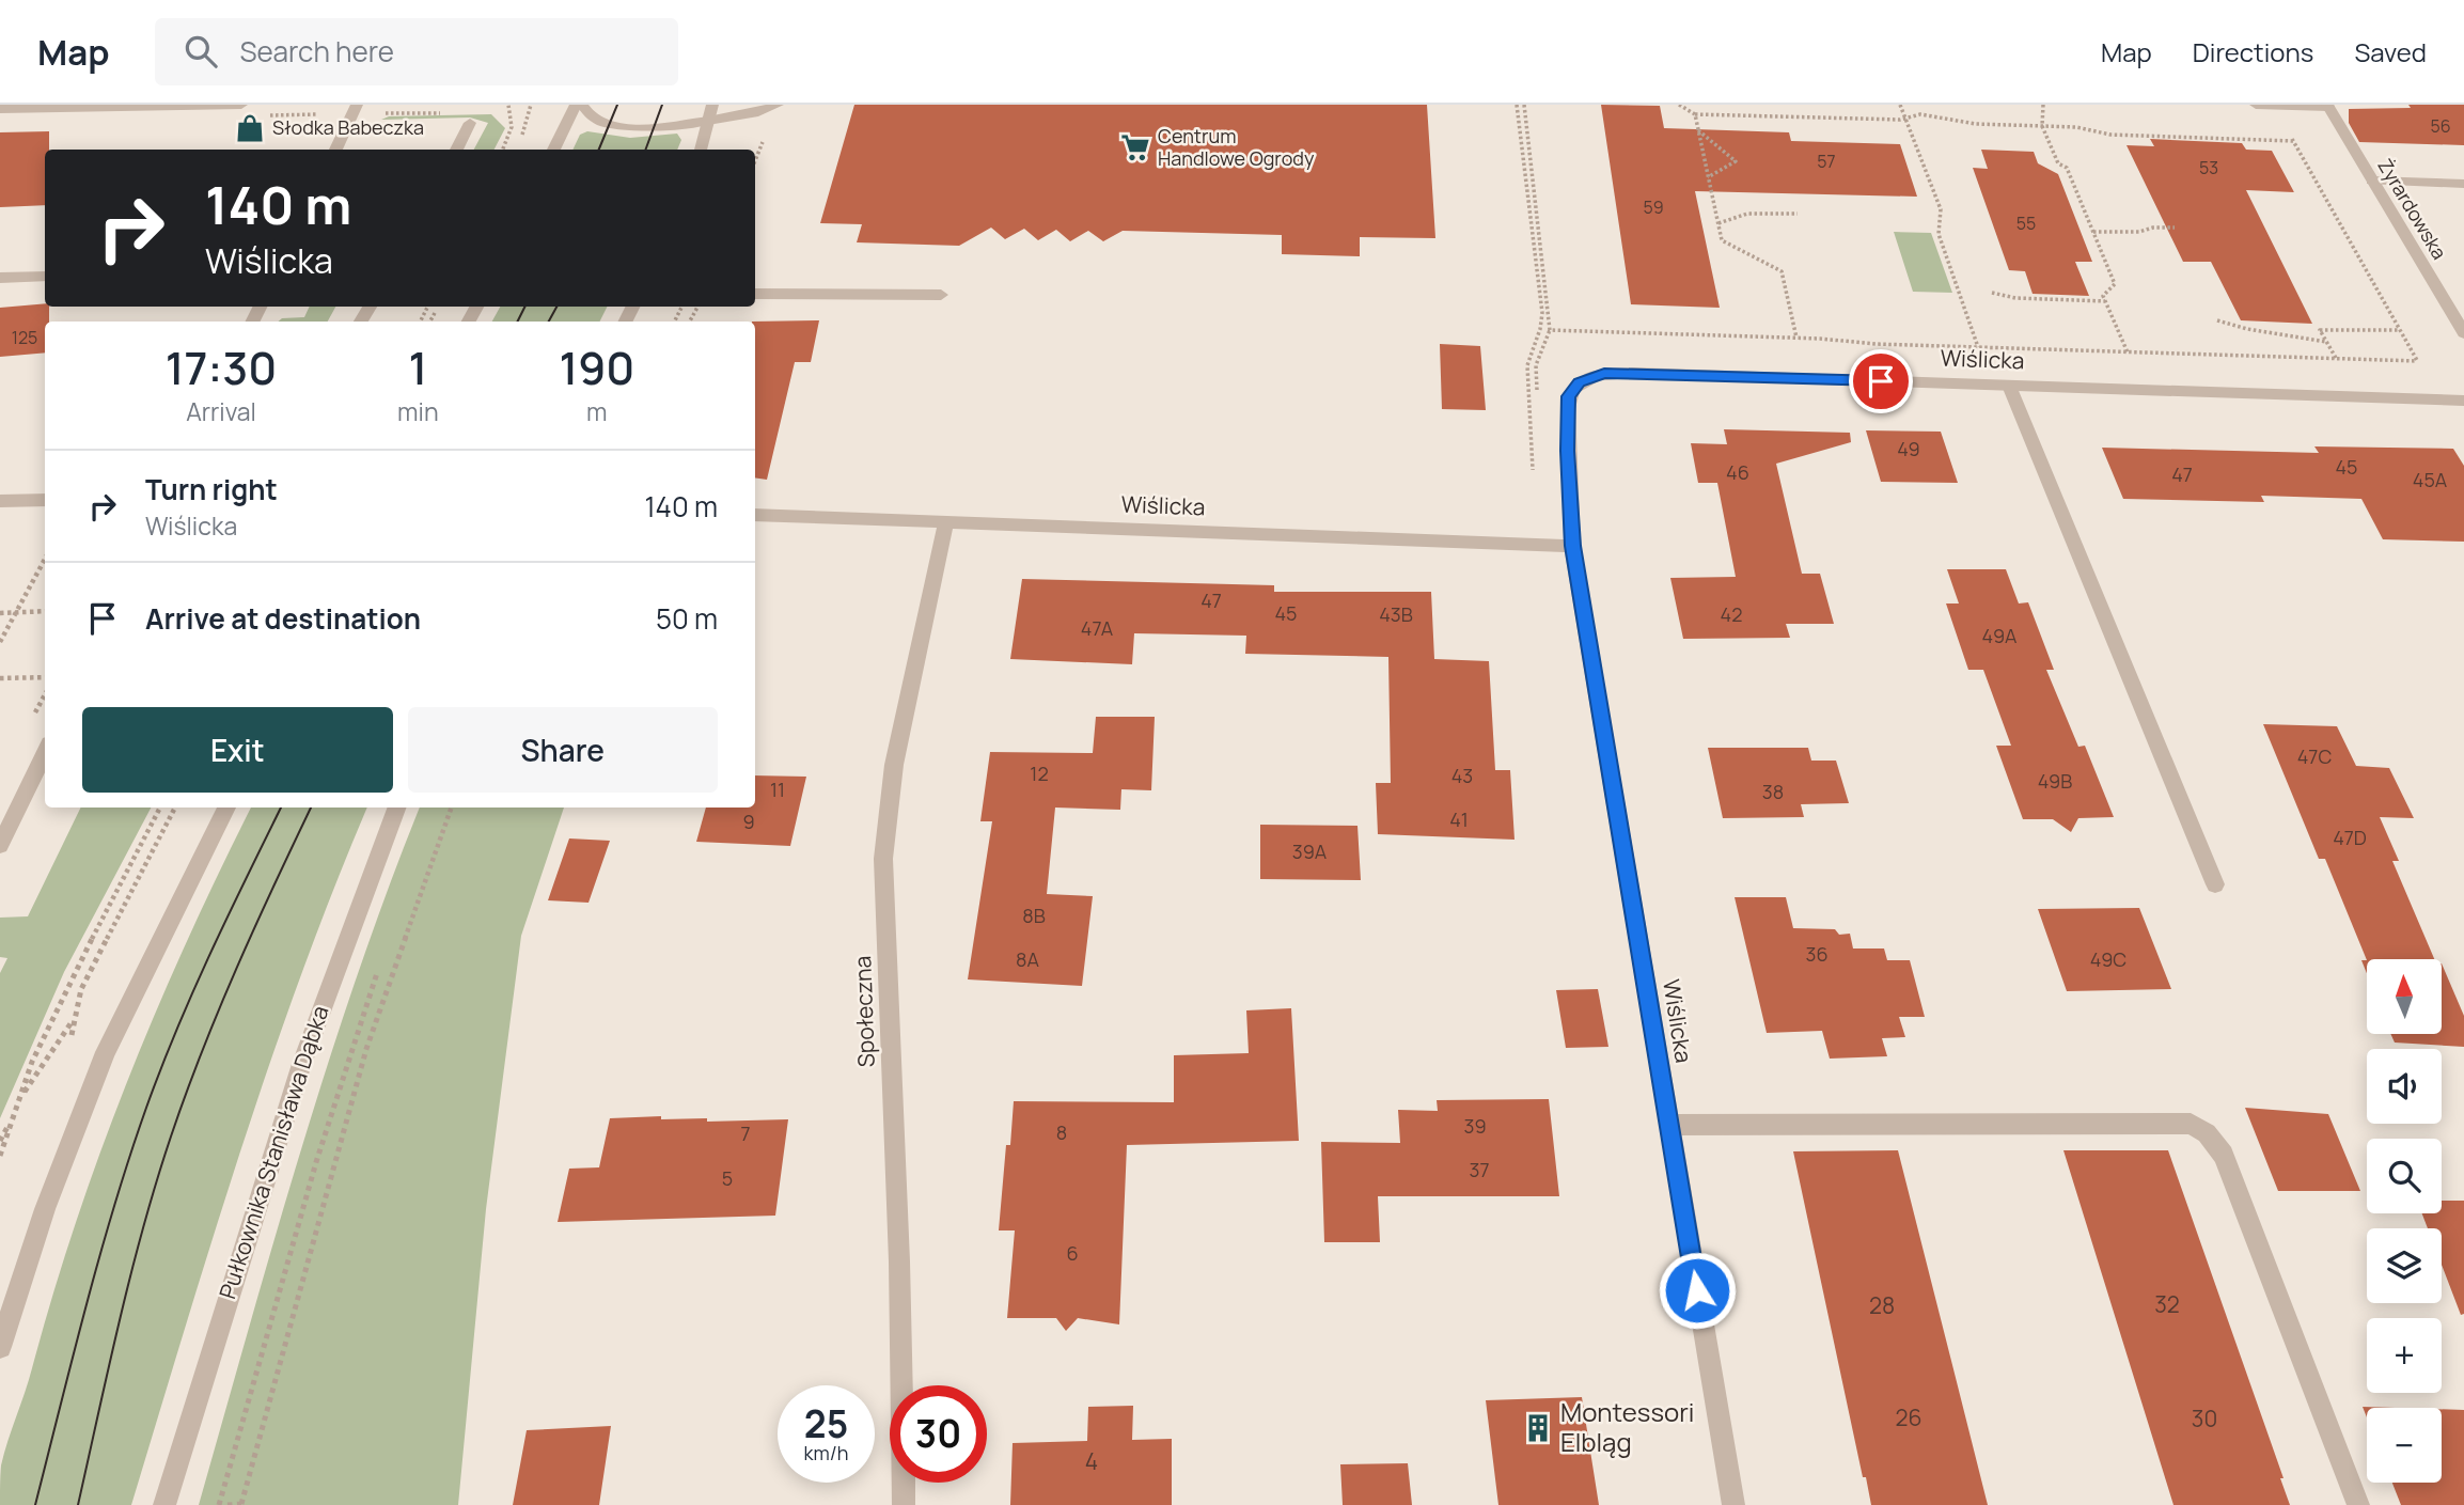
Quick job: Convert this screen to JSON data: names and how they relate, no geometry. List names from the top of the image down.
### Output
{
  "streets": {
    "street": [
      "Żyrardowska",
      "Wiślicka",
      "Społeczna",
      "Pułkownika Stanisława Dąbka"
    ]
  },
  "crossings": [
    ["Wiślicka", "Społeczna"]
  ],
  "places": {
    "shop": ["Słodka Babeczka"],
    "supermarket": ["Centrum Handlowe Ogrody"],
    "building": ["Montessori Elbląg"]
  },
  "house_numbers": [
    "56",
    "57",
    "53",
    "59",
    "55",
    "125",
    "49",
    "45",
    "46",
    "47",
    "45A",
    "47",
    "45",
    "43B",
    "42",
    "47A",
    "49A",
    "47C",
    "12",
    "43",
    "49B",
    "11",
    "38",
    "41",
    "9",
    "47D",
    "39A",
    "8B",
    "36",
    "8A",
    "49C",
    "39",
    "8",
    "7",
    "37",
    "5",
    "6",
    "32",
    "28",
    "26",
    "30",
    "4"
  ],
  "north": "top",
  "page": {
    "header": "Map",
    "search": "Search here",
    "nav": ["Map", "Directions", "Saved"],
    "turn": ["140 m", "Wiślicka"],
    "eta": [
      "17:30",
      "Arrival",
      "1",
      "min",
      "190",
      "m"
    ],
    "list": [
      {
        "name": "Turn right",
        "note": "Wiślicka",
        "value": "140 m"
      },
      {
        "name": "Arrive at destination",
        "value": "50 m"
      }
    ],
    "buttons": ["Exit", "Share"],
    "map_buttons": ["+", "−"],
    "speed": "25 km/h",
    "limit": "30"
  }
}
